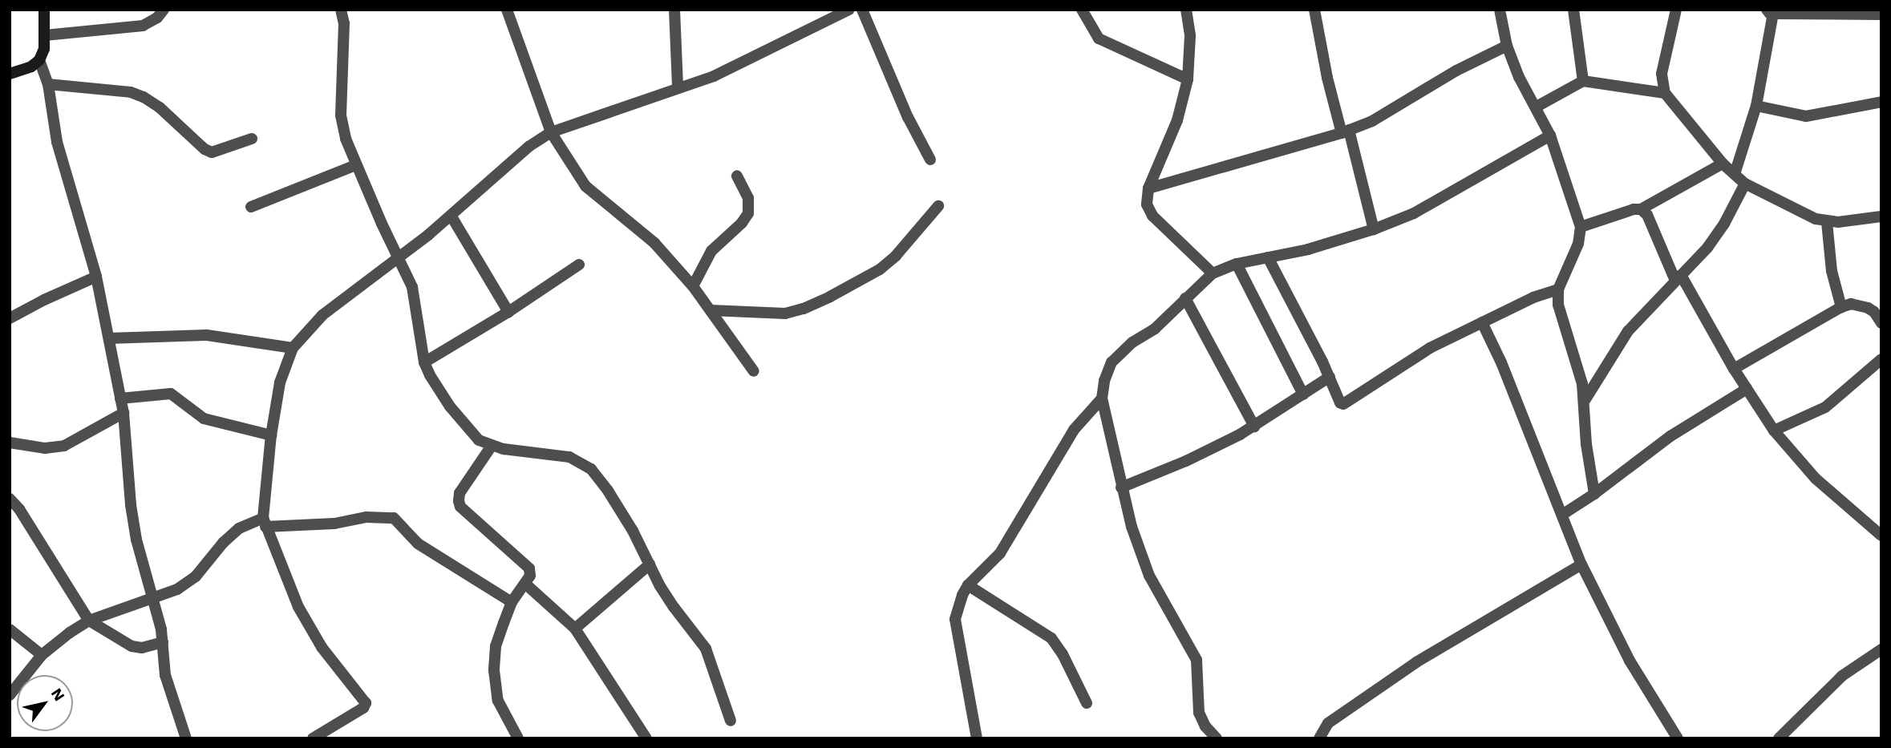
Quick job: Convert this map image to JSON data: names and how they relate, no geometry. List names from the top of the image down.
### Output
{
  "north": "top right"
}
